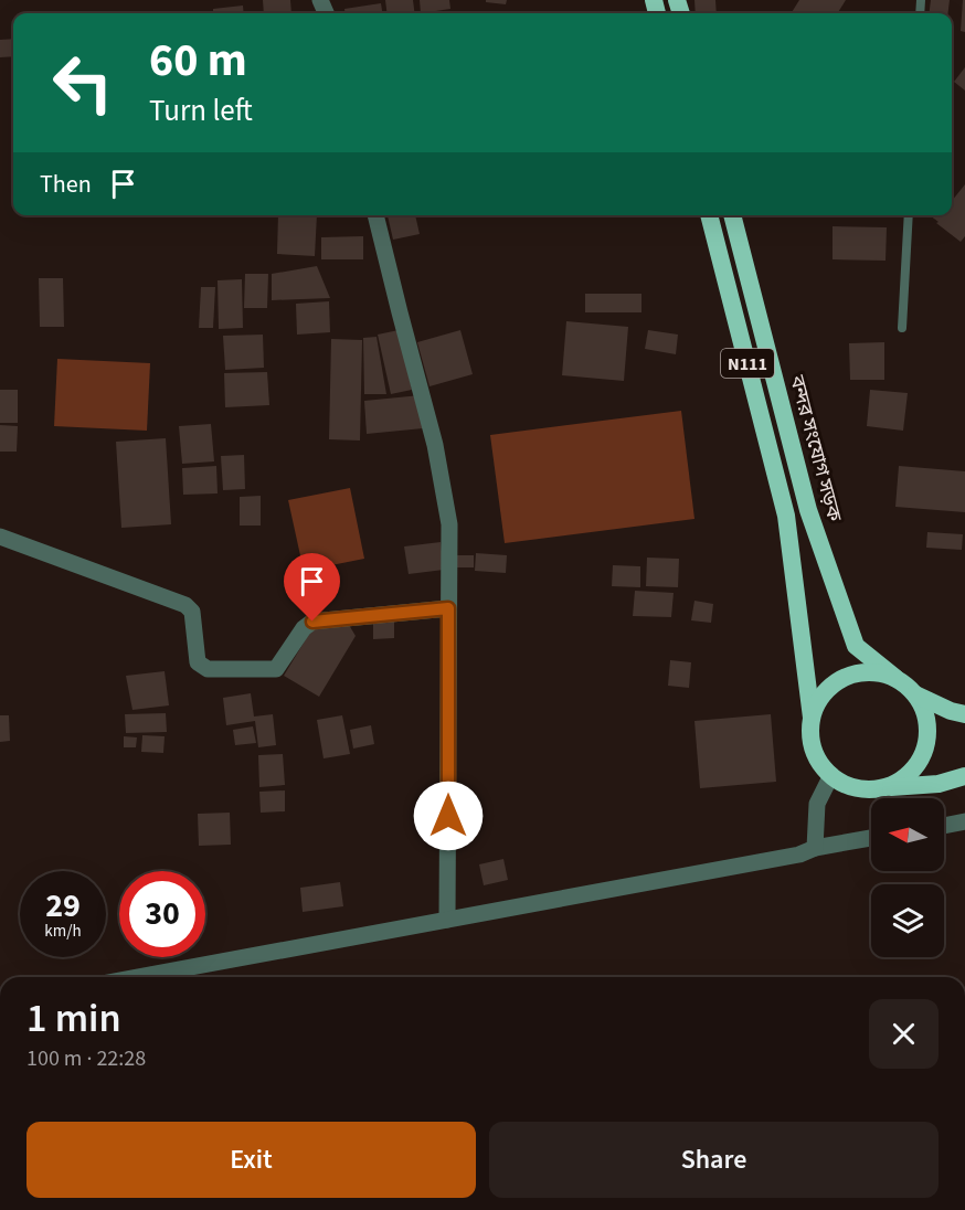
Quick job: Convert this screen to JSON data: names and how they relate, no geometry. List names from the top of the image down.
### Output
{
  "streets": {
    "highway": ["N111", "বন্দর সংযোগ সড়ক"]
  },
  "crossings": [
    ["N111", "বন্দর সংযোগ সড়ক"]
  ],
  "north": "left",
  "page": {
    "turn": ["60 m", "Turn left"],
    "then": "Then",
    "speed": "29 km/h",
    "limit": "30",
    "heading": ["1 min", "100 m · 22:28"],
    "buttons": ["Exit", "Share"]
  }
}
